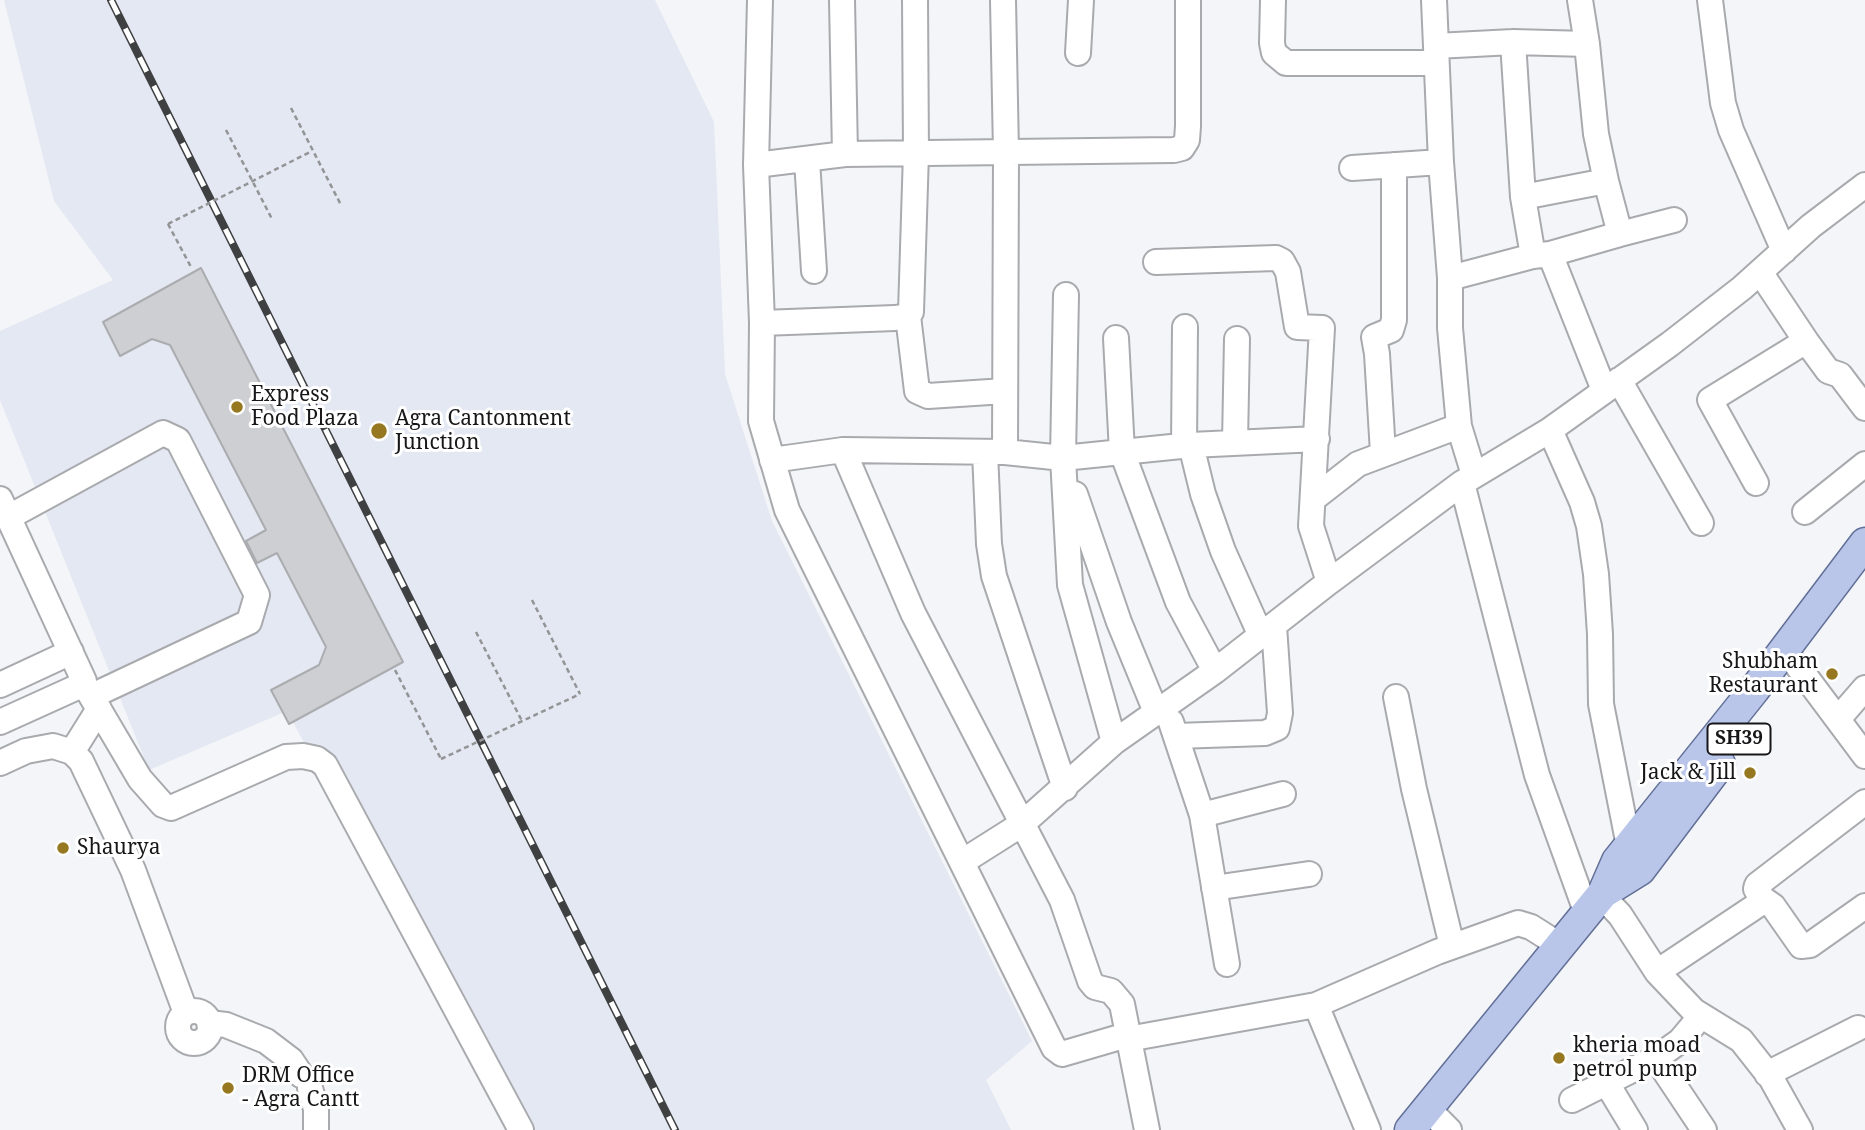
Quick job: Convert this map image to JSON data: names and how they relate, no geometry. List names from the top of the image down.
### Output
{
  "streets": {
    "main road": ["SH39"]
  },
  "places": [
    "Express Food Plaza",
    "Agra Cantonment Junction",
    "Shubham Restaurant",
    "Jack & Jill",
    "Shaurya",
    "kheria moad petrol pump",
    "DRM Office - Agra Cantt"
  ]
}
